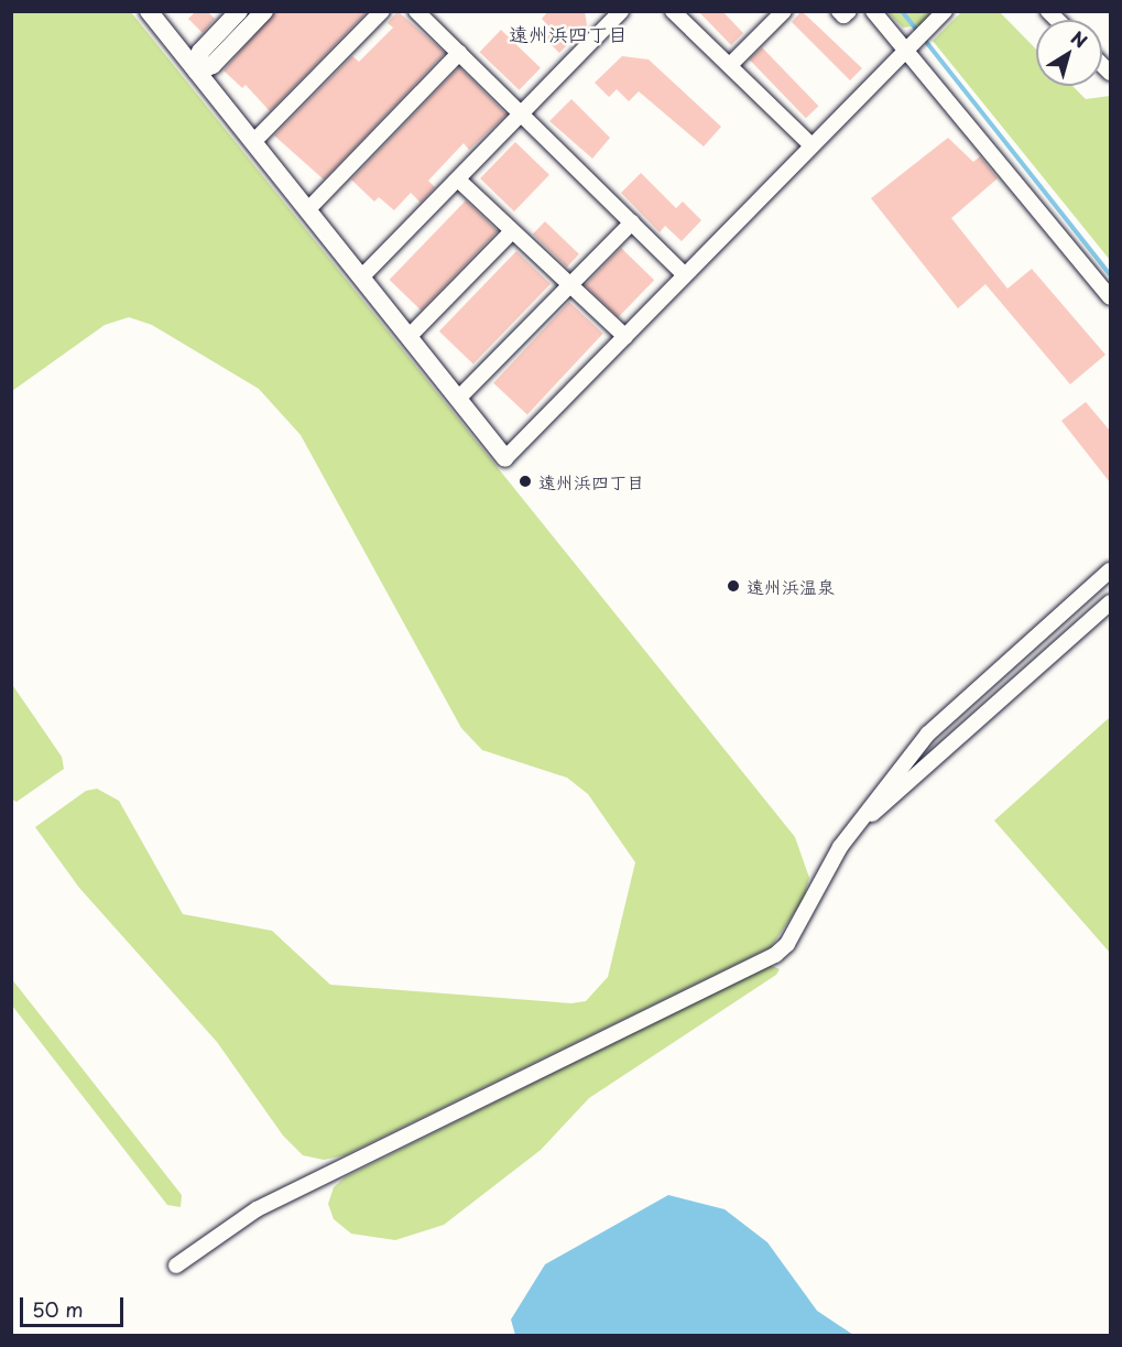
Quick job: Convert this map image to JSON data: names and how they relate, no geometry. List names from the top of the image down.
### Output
{
  "districts": ["遠州浜四丁目"],
  "places": ["遠州浜四丁目", "遠州浜温泉"],
  "scale_bar": "50 m",
  "north": "top right"
}
